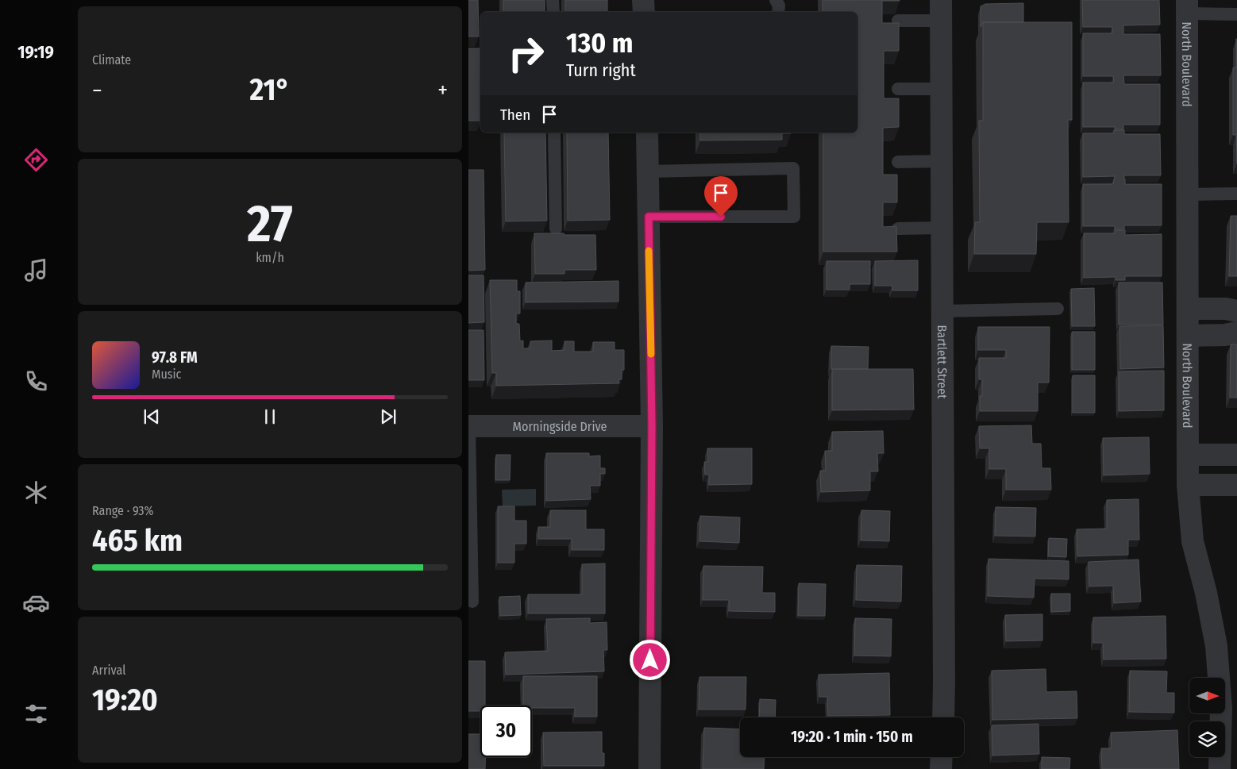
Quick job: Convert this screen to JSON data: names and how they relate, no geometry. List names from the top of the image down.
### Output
{
  "streets": {
    "street": ["North Boulevard", "Bartlett Street", "Morningside Drive"]
  },
  "north": "right",
  "page": {
    "tabs": "19:19",
    "tile": [
      "Climate",
      ["27", "km/h"],
      ["Range · 93%", "465 km"],
      ["Arrival", "19:20"]
    ],
    "turn": ["130 m", "Turn right"],
    "heat": ["−", "21°", "+"],
    "then": "Then",
    "song": ["97.8 FM", "Music"],
    "limit": "30",
    "trip": "19:20 · 1 min · 150 m"
  }
}
